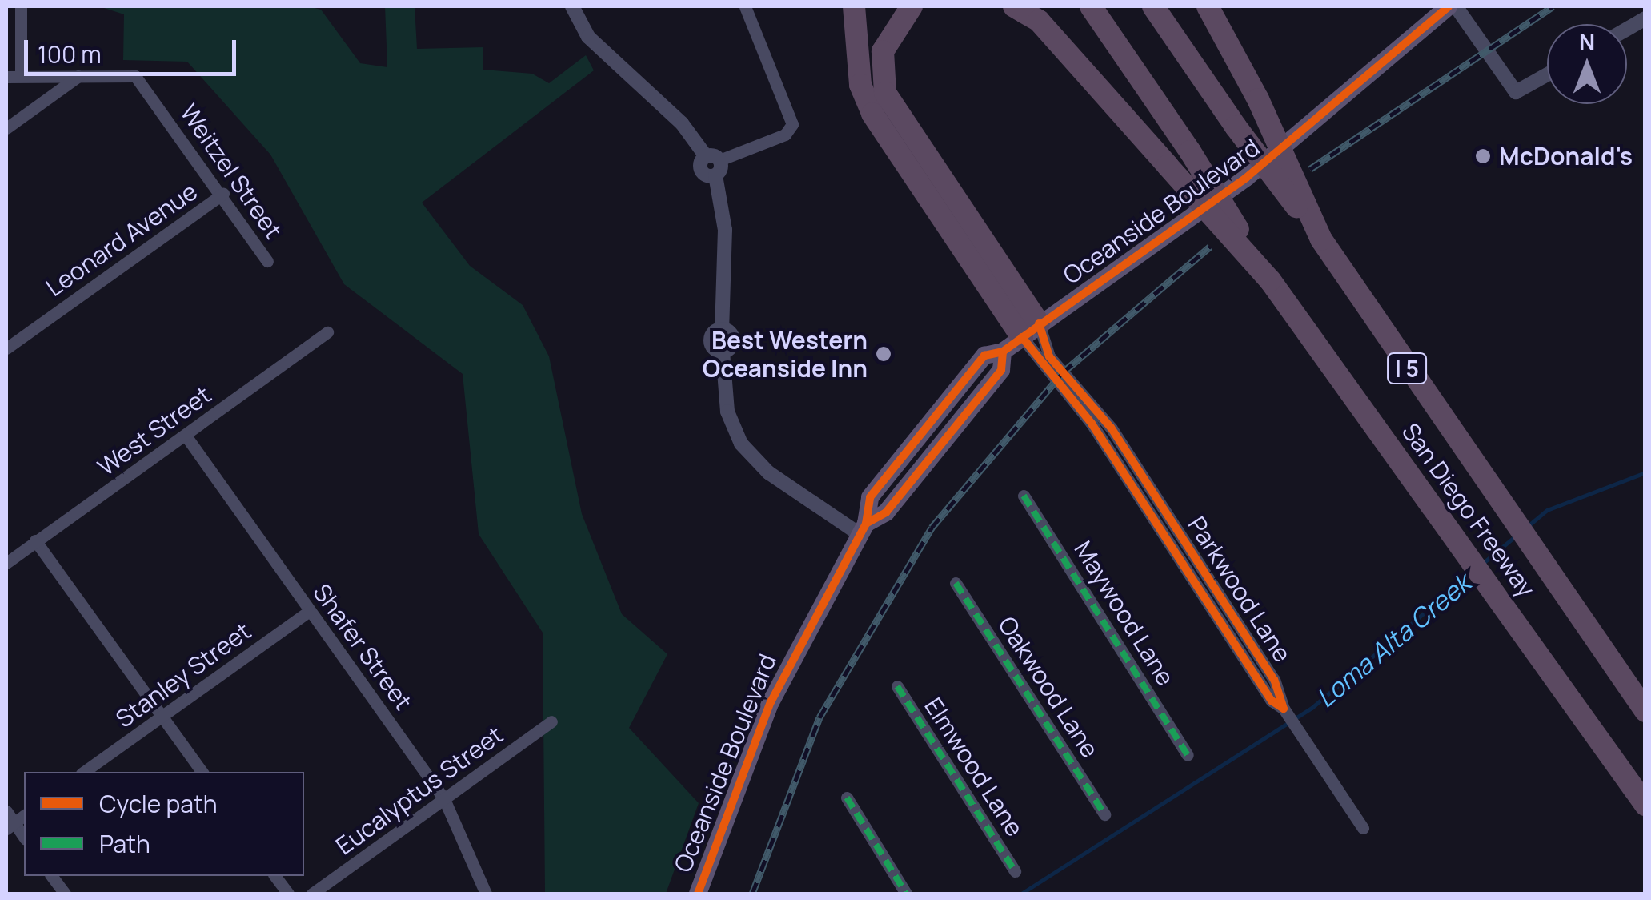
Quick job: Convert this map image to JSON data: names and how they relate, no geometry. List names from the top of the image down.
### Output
{
  "streets": {
    "highway": ["I 5", "San Diego Freeway"],
    "main road": ["Oceanside Boulevard"],
    "street": [
      "Weitzel Street",
      "Leonard Avenue",
      "West Street",
      "Parkwood Lane",
      "Maywood Lane",
      "Shafer Street",
      "Stanley Street",
      "Oakwood Lane",
      "Elmwood Lane",
      "Eucalyptus Street"
    ]
  },
  "crossings": [
    ["Weitzel Street", "Leonard Avenue"],
    ["Oceanside Boulevard", "Parkwood Lane"],
    ["West Street", "Shafer Street"],
    ["Shafer Street", "Stanley Street"],
    ["Shafer Street", "Eucalyptus Street"]
  ],
  "water": ["Loma Alta Creek"],
  "places": ["McDonald's", "Best Western Oceanside Inn"],
  "legend": ["Cycle path", "Path"],
  "scale_bar": "100 m",
  "north": "top"
}
